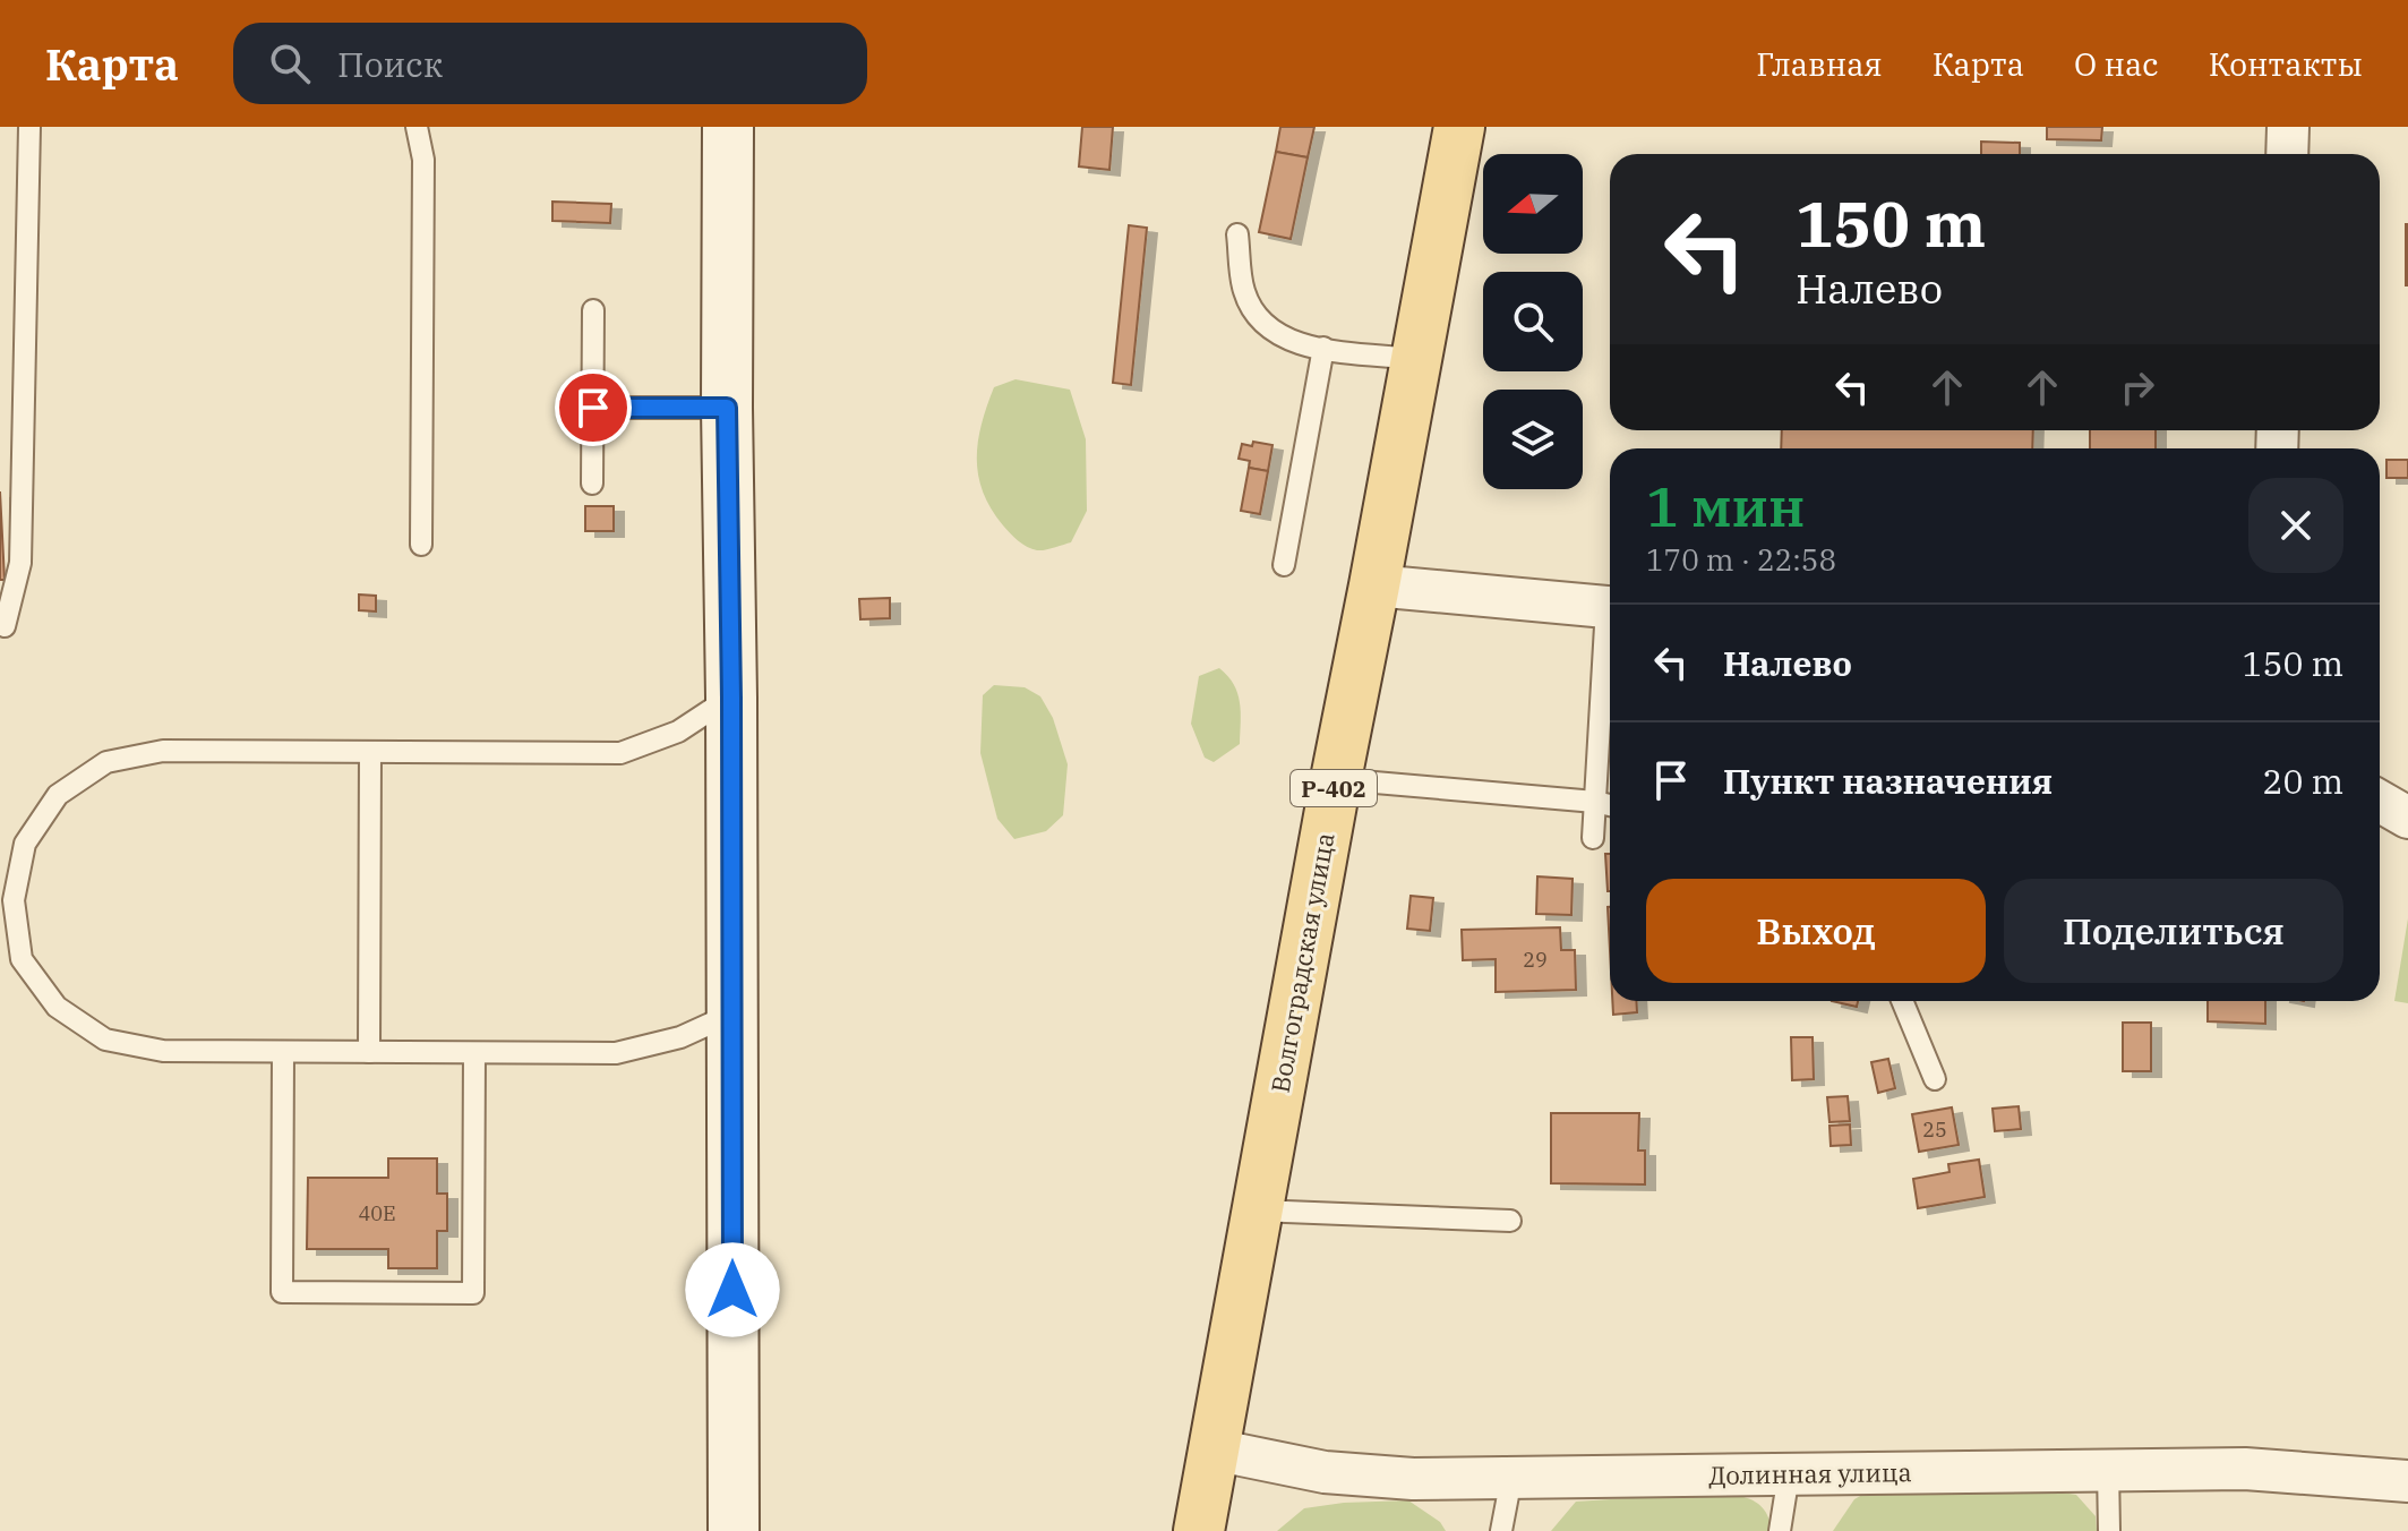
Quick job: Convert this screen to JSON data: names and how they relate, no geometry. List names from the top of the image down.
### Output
{
  "streets": {
    "main road": ["Р-402", "Волгоградская улица"],
    "street": ["Долинная улица"]
  },
  "crossings": [
    ["Волгоградская улица", "Долинная улица"]
  ],
  "house_numbers": ["29", "25", "40Е"],
  "north": "left",
  "page": {
    "header": "Карта",
    "search": "Поиск",
    "nav": [
      "Главная",
      "Карта",
      "О нас",
      "Контакты"
    ],
    "turn": ["150 m", "Налево"],
    "heading": ["1 мин", "170 m · 22:58"],
    "list": [
      {
        "name": "Налево",
        "value": "150 m"
      },
      {
        "name": "Пункт назначения",
        "value": "20 m"
      }
    ],
    "buttons": ["Выход", "Поделиться"]
  }
}
